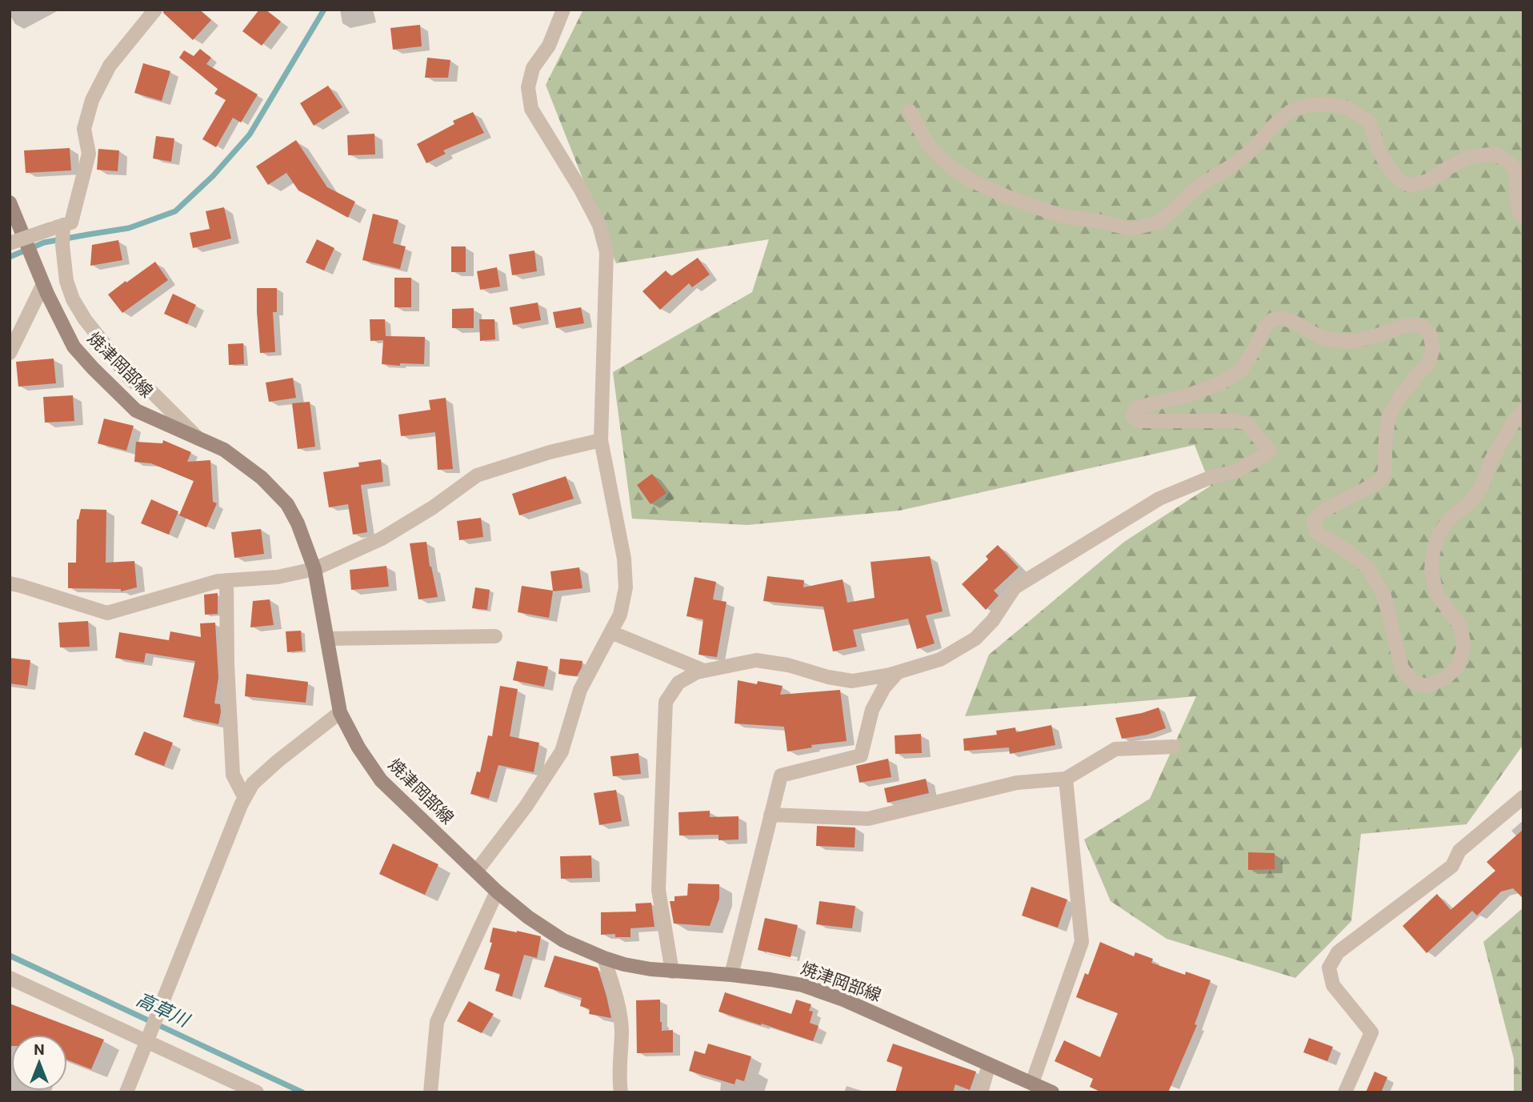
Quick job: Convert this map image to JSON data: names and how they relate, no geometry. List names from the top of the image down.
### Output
{
  "streets": {
    "main road": ["焼津岡部線"]
  },
  "water": ["高草川"],
  "north": "top"
}
